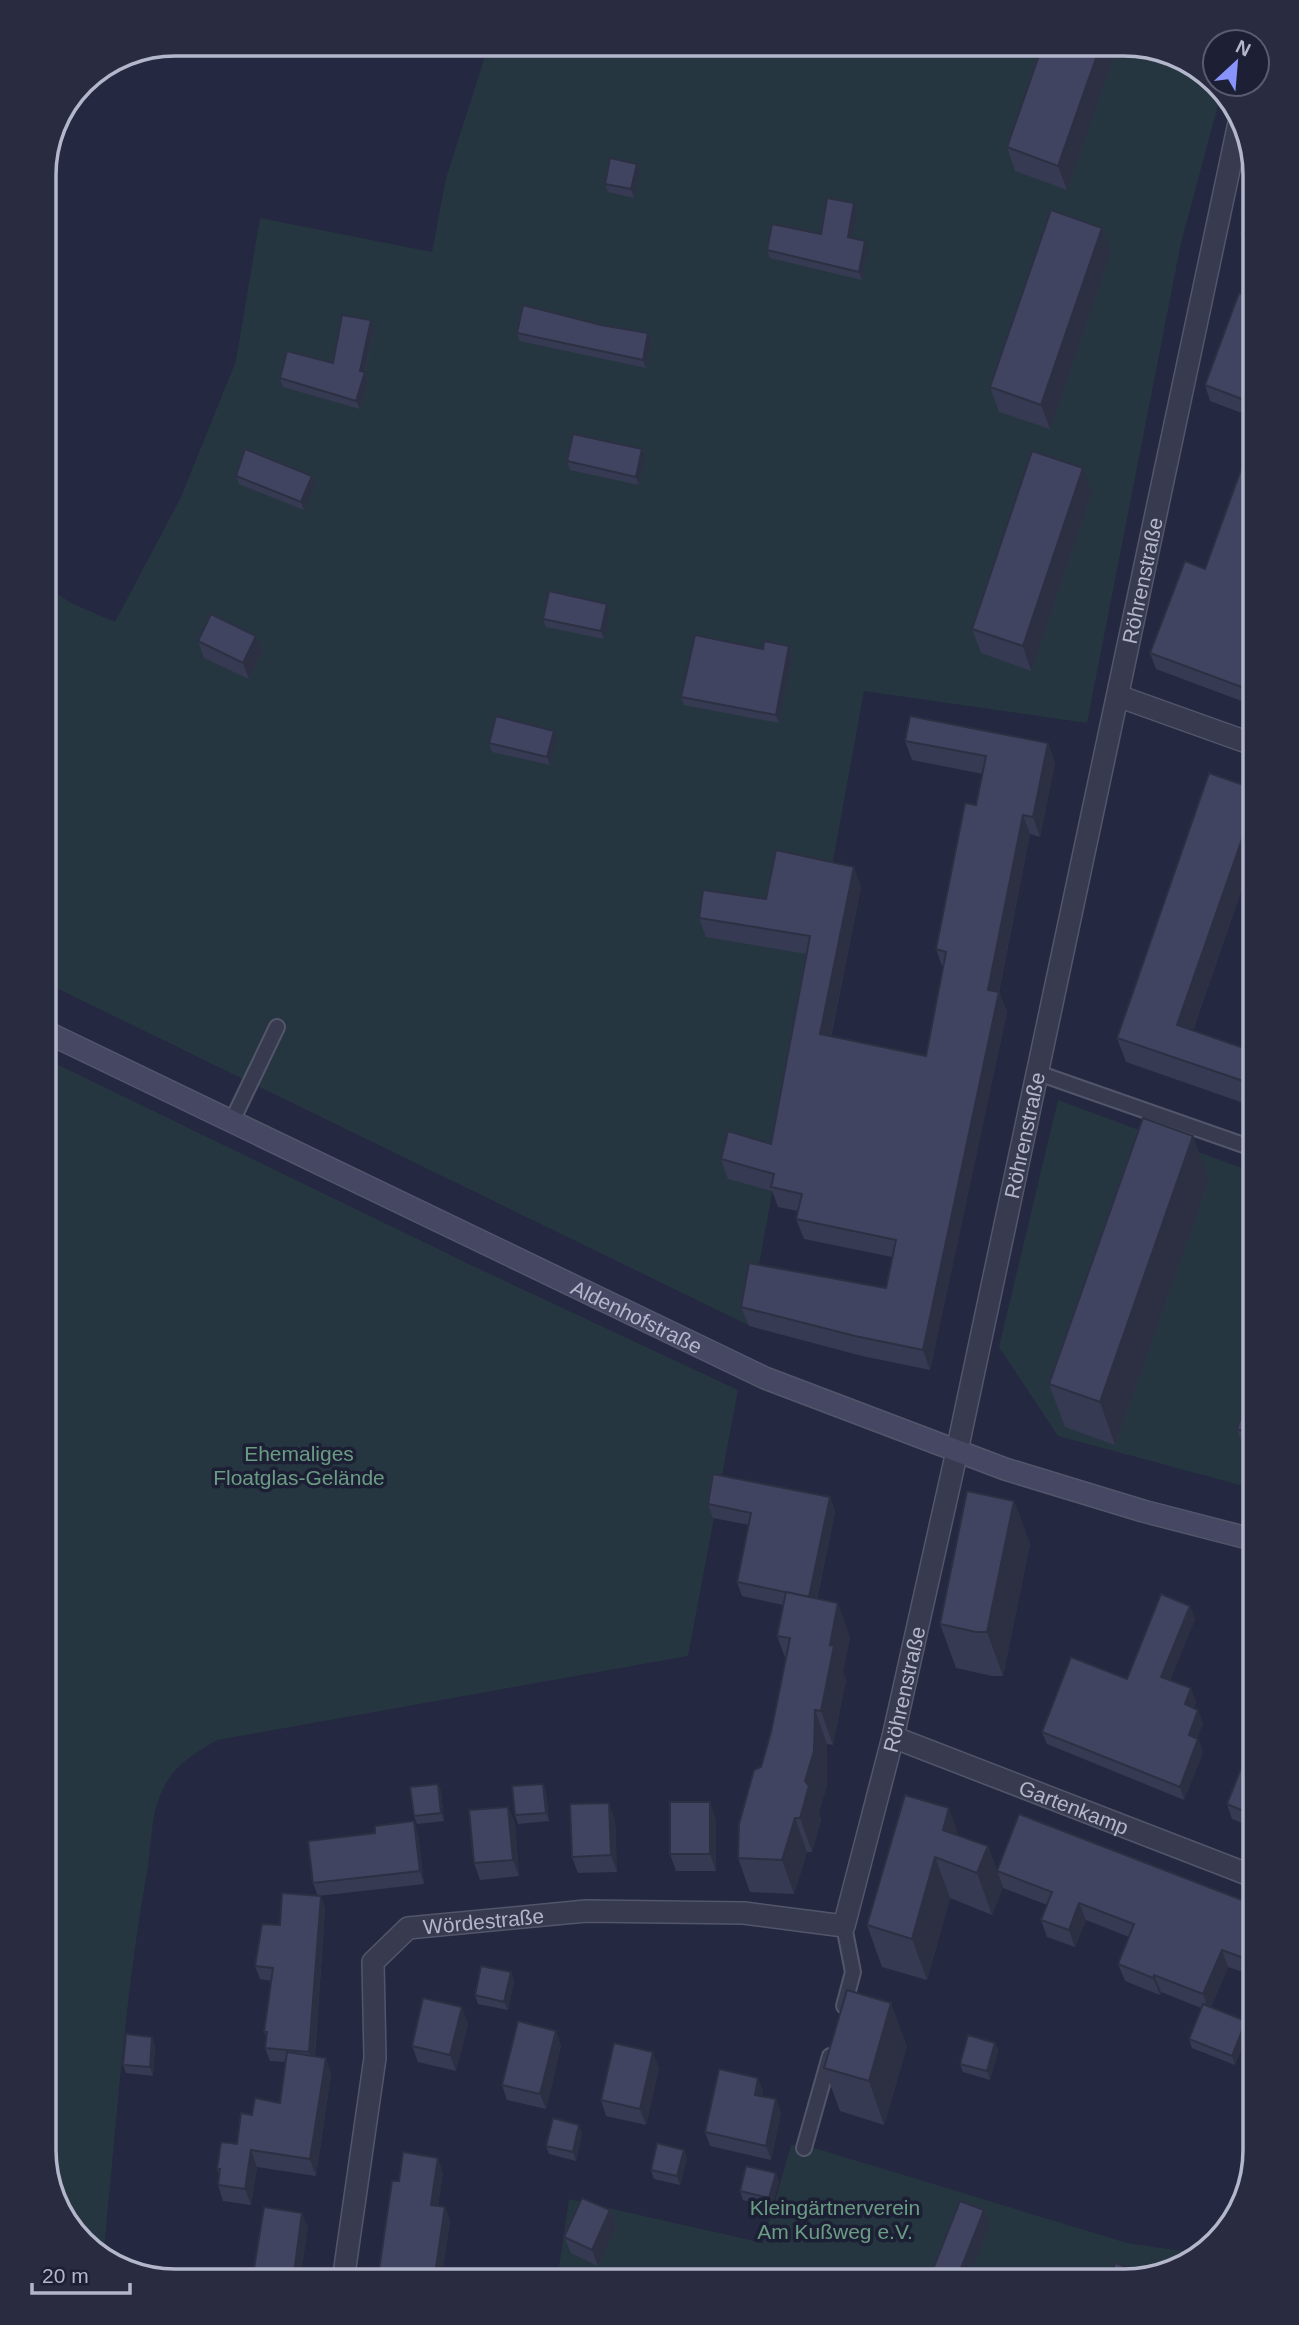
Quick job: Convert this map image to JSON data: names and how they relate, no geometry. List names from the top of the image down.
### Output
{
  "streets": {
    "street": [
      "Röhrenstraße",
      "Aldenhofstraße",
      "Gartenkamp",
      "Wördestraße"
    ]
  },
  "crossings": [
    ["Röhrenstraße", "Aldenhofstraße"],
    ["Röhrenstraße", "Gartenkamp"],
    ["Röhrenstraße", "Wördestraße"]
  ],
  "parks": ["Ehemaliges Floatglas-Gelände", "Kleingärtnerverein Am Kußweg e.V."],
  "scale_bar": "20 m",
  "north": "top right"
}
